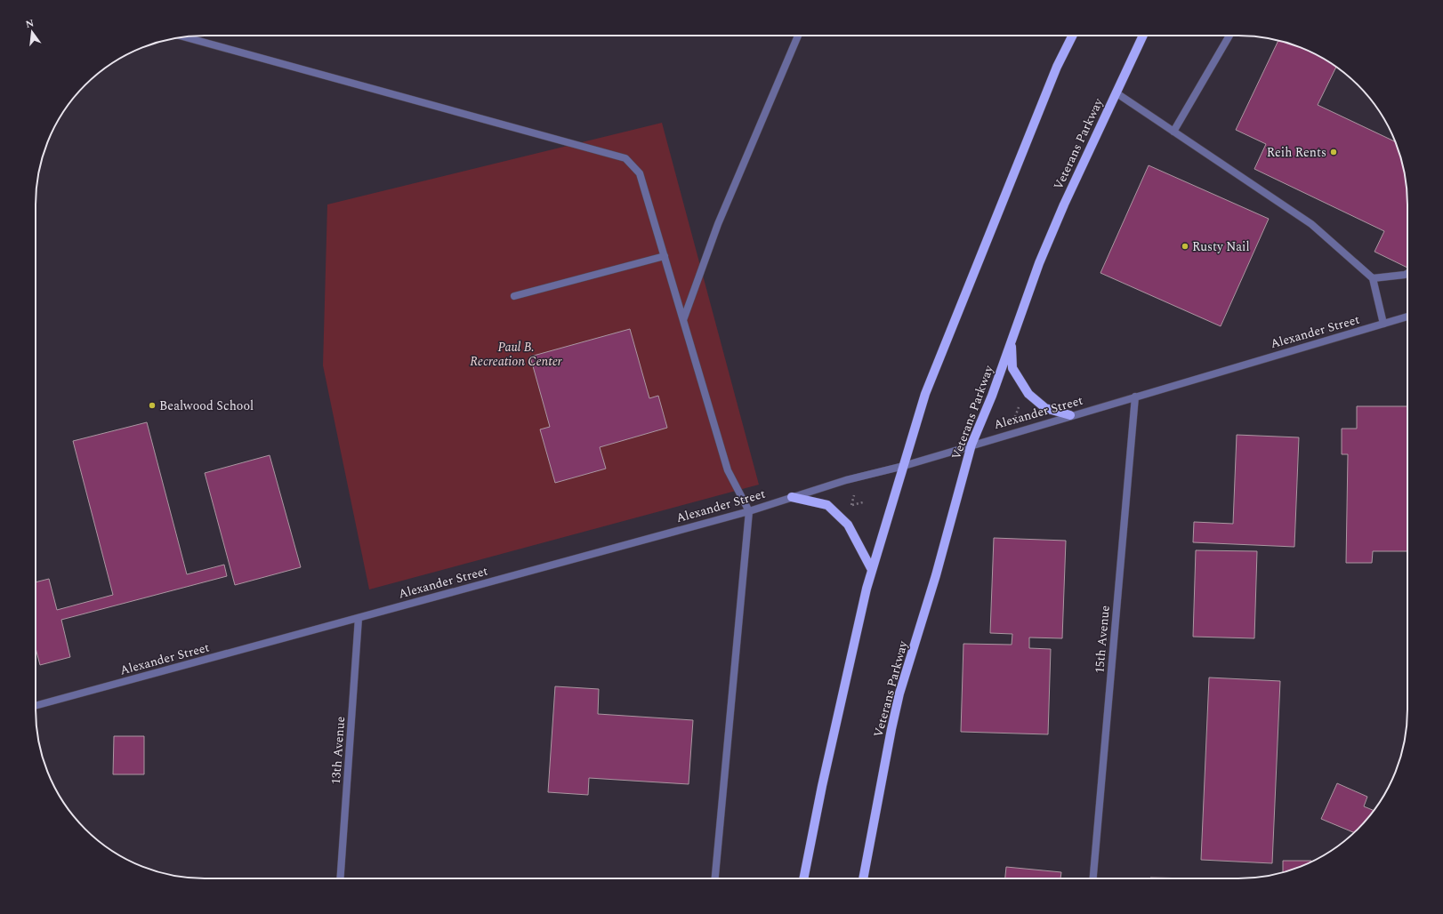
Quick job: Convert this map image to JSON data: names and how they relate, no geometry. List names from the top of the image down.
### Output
{
  "streets": {
    "main road": ["Veterans Parkway"],
    "street": ["Alexander Street", "15th Avenue", "13th Avenue"]
  },
  "crossings": [
    ["Veterans Parkway", "Alexander Street"],
    ["Alexander Street", "15th Avenue"],
    ["Alexander Street", "13th Avenue"]
  ],
  "parks": ["Paul B. Recreation Center"],
  "places": ["Reih Rents", "Rusty Nail", "Bealwood School"],
  "north": "top"
}
